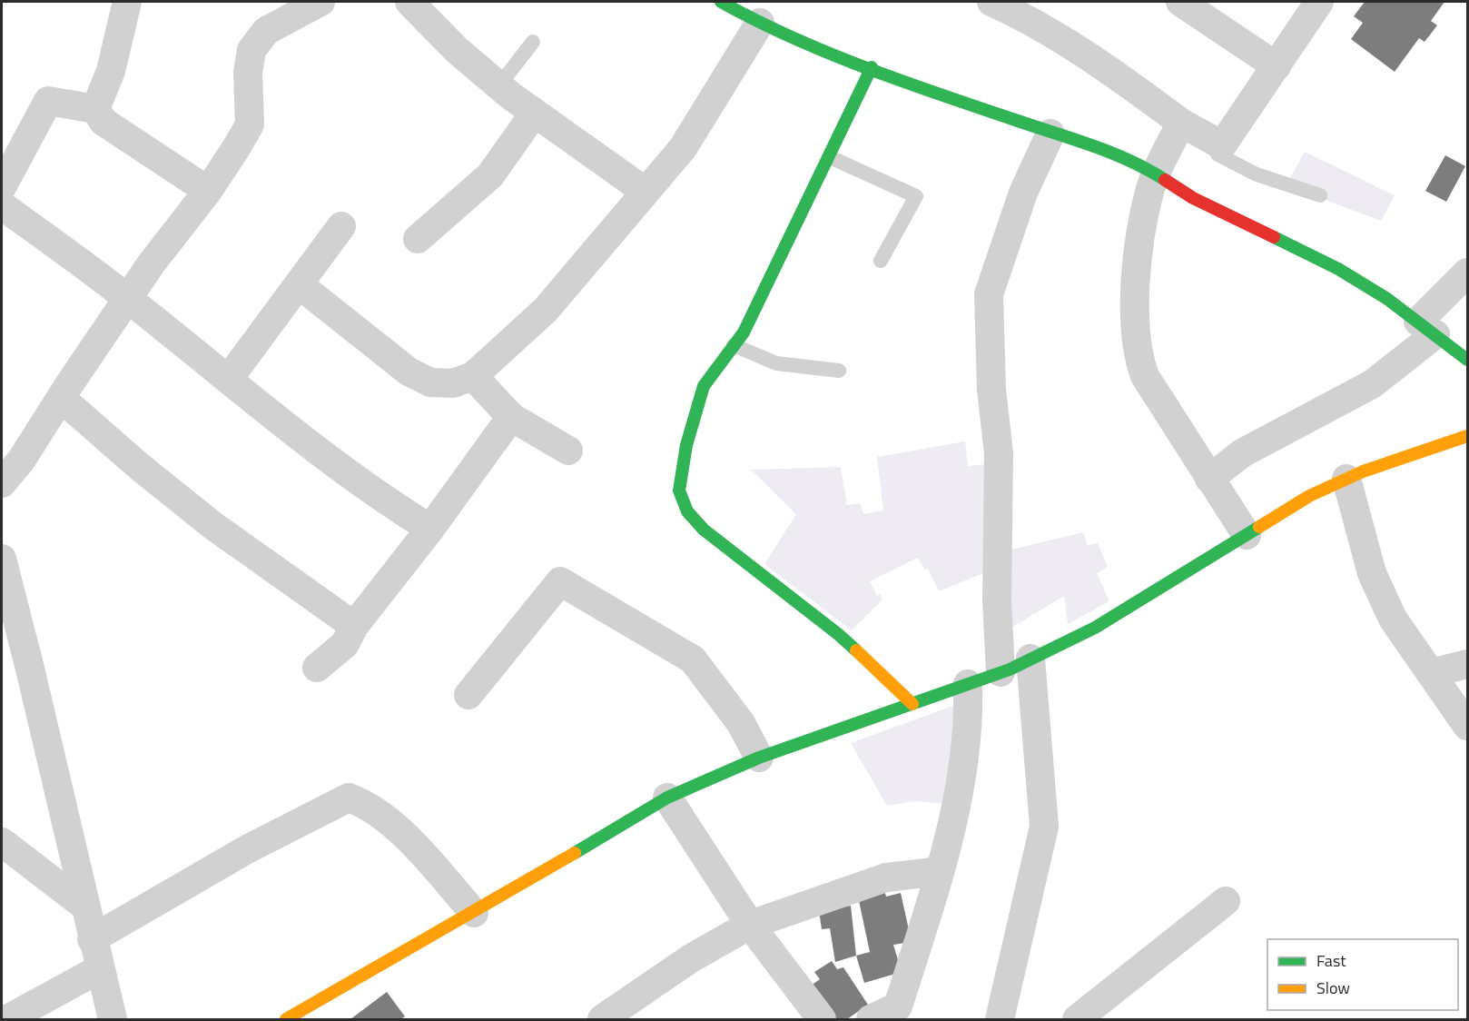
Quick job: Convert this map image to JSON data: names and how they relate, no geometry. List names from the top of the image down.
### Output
{
  "legend": ["Fast", "Slow"]
}
